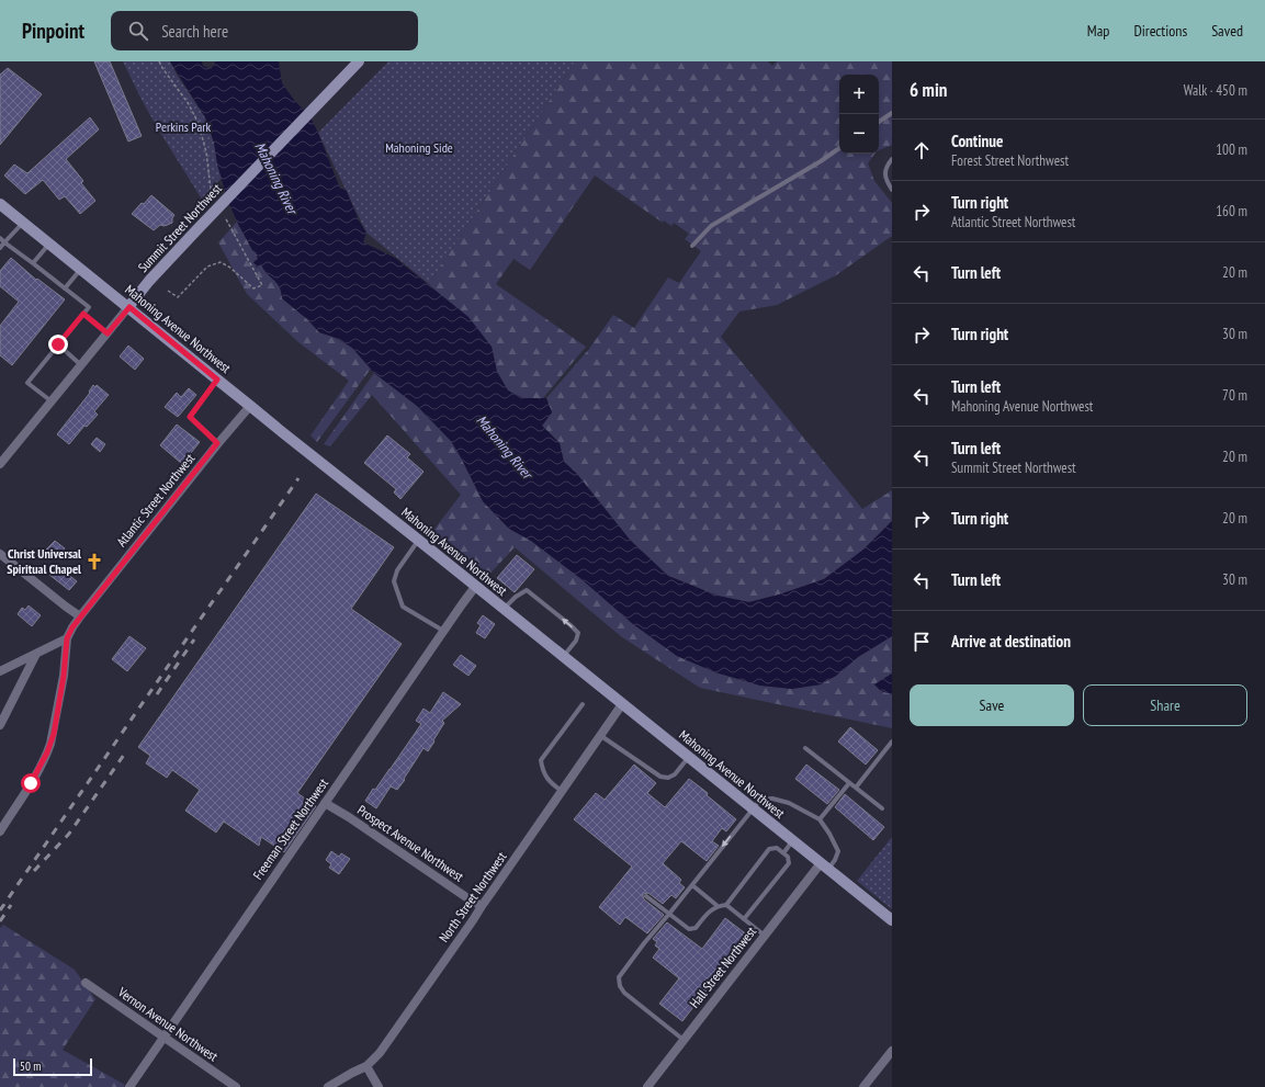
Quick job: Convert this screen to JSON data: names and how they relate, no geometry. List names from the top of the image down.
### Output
{
  "streets": {
    "main road": ["Summit Street Northwest", "Mahoning Avenue Northwest"],
    "street": [
      "Atlantic Street Northwest",
      "Freeman Street Northwest",
      "Prospect Avenue Northwest",
      "North Street Northwest",
      "Hall Street Northwest",
      "Vernon Avenue Northwest"
    ]
  },
  "crossings": [
    ["Summit Street Northwest", "Mahoning Avenue Northwest"],
    ["Mahoning Avenue Northwest", "Atlantic Street Northwest"],
    ["Mahoning Avenue Northwest", "Freeman Street Northwest"],
    ["Mahoning Avenue Northwest", "North Street Northwest"],
    ["Mahoning Avenue Northwest", "Hall Street Northwest"],
    ["Freeman Street Northwest", "Prospect Avenue Northwest"],
    ["Freeman Street Northwest", "Vernon Avenue Northwest"],
    ["Prospect Avenue Northwest", "North Street Northwest"]
  ],
  "water": ["Mahoning River"],
  "parks": ["Perkins Park", "Mahoning Side"],
  "places": {
    "church": ["Christ Universal Spiritual Chapel"]
  },
  "scale_bar": "50 m",
  "page": {
    "header": "Pinpoint",
    "search": "Search here",
    "nav": ["Map", "Directions", "Saved"],
    "heading": ["6 min", "Walk · 450 m"],
    "map_buttons": ["+", "−"],
    "list": [
      ["Continue", "Forest Street Northwest", "100 m"],
      ["Turn right", "Atlantic Street Northwest", "160 m"],
      ["Turn left", "20 m"],
      ["Turn right", "30 m"],
      ["Turn left", "Mahoning Avenue Northwest", "70 m"],
      ["Turn left", "Summit Street Northwest", "20 m"],
      ["Turn right", "20 m"],
      ["Turn left", "30 m"],
      "Arrive at destination"
    ],
    "buttons": ["Save", "Share"],
    "scale": "50 m"
  }
}
